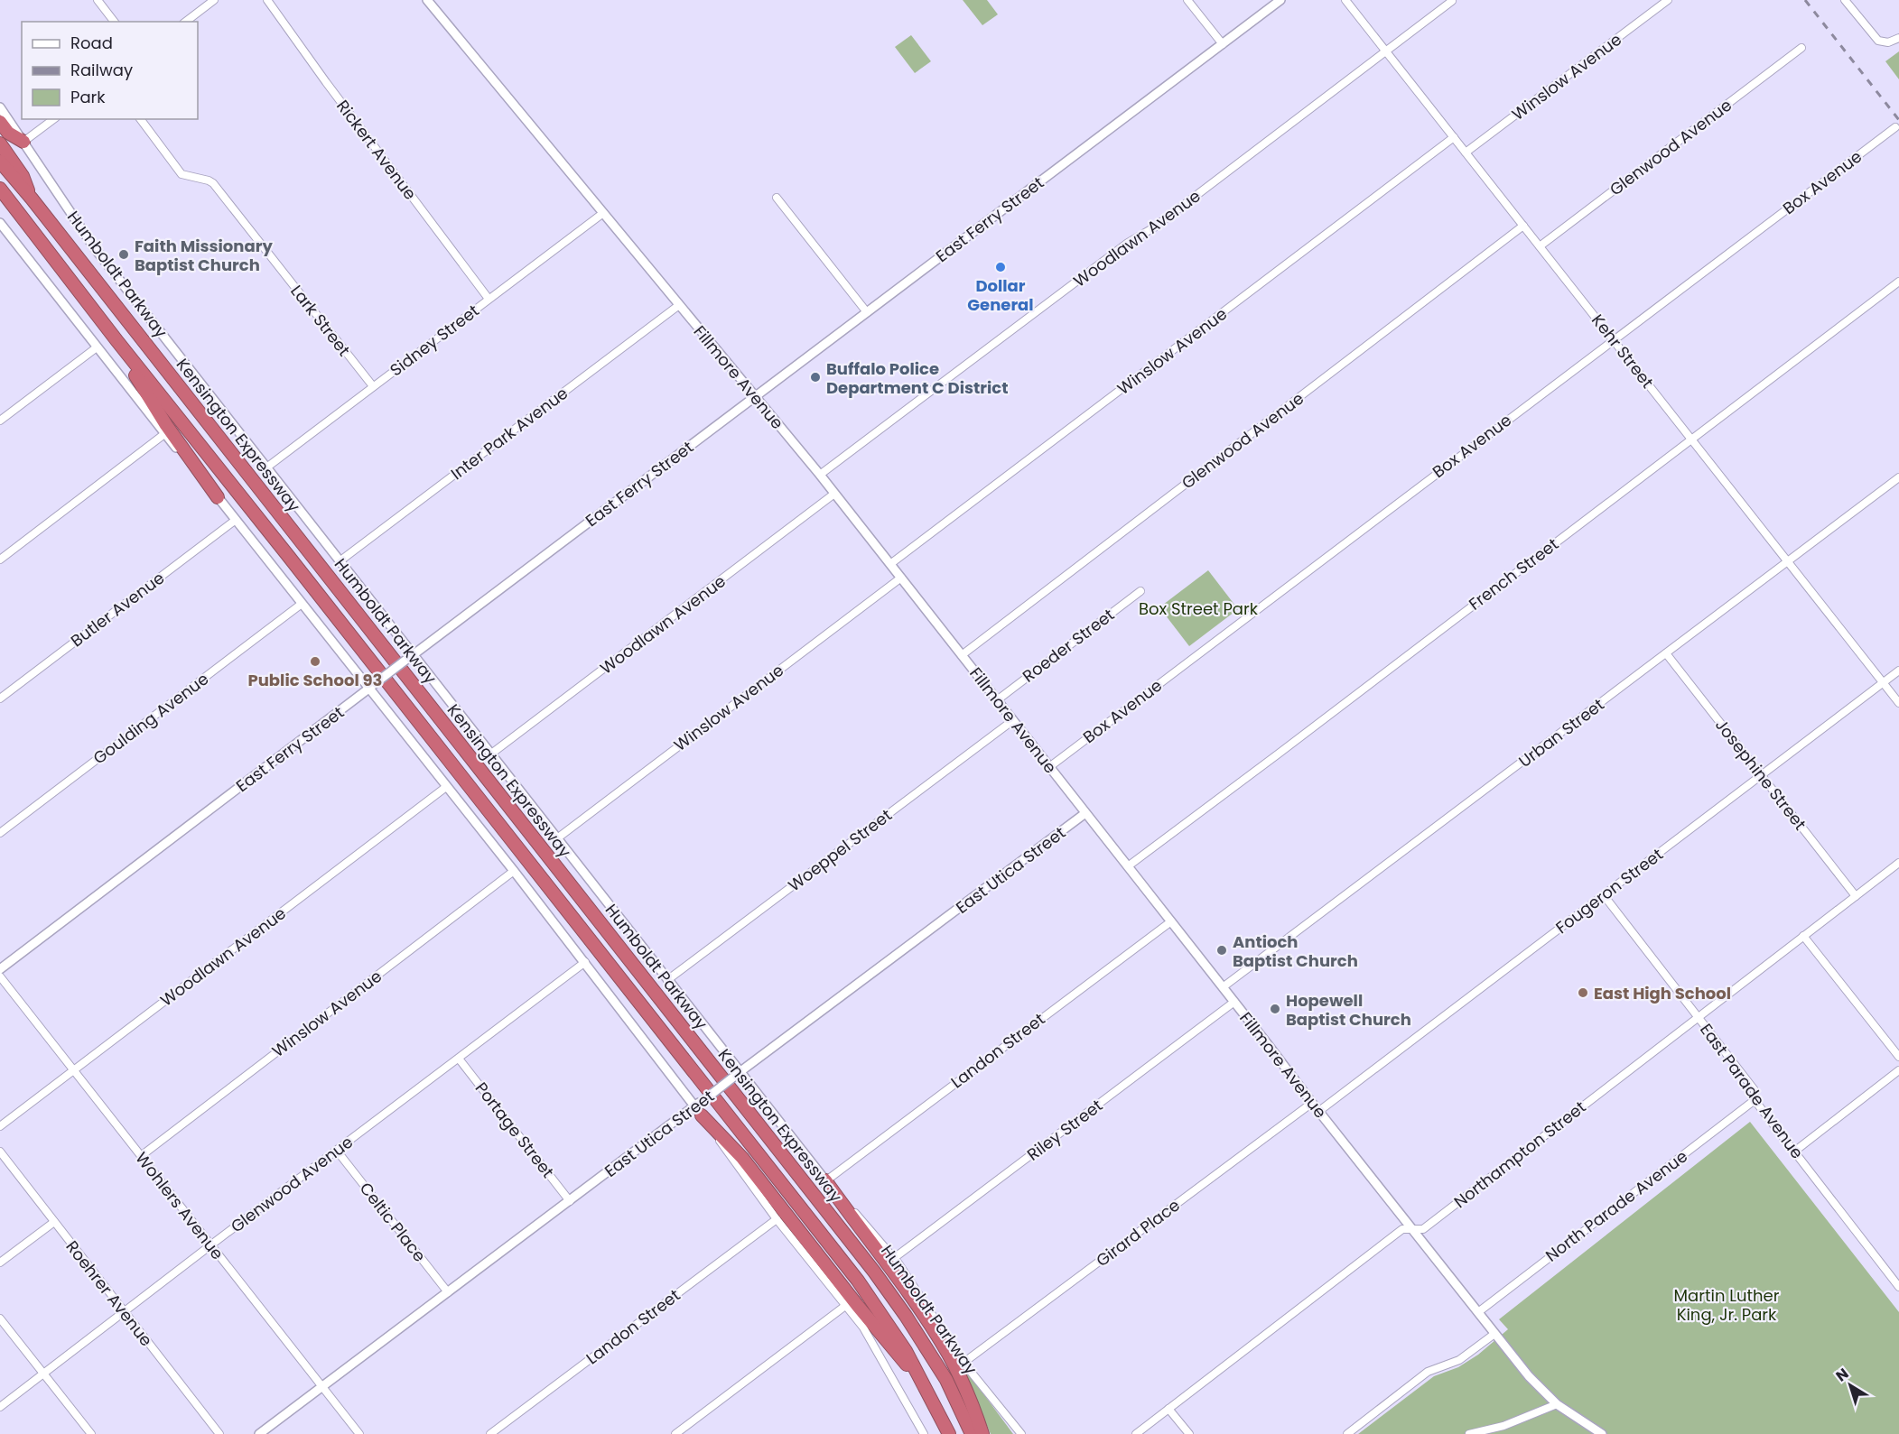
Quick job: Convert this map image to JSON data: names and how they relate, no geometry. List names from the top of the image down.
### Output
{
  "streets": {
    "highway": ["Kensington Expressway"],
    "street": [
      "Winslow Avenue",
      "Glenwood Avenue",
      "Rickert Avenue",
      "Box Avenue",
      "East Ferry Street",
      "Woodlawn Avenue",
      "Humboldt Parkway",
      "Lark Street",
      "Sidney Street",
      "Kehr Street",
      "Fillmore Avenue",
      "Inter Park Avenue",
      "French Street",
      "Butler Avenue",
      "Roeder Street",
      "Goulding Avenue",
      "Urban Street",
      "Josephine Street",
      "Woeppel Street",
      "East Utica Street",
      "Fougeron Street",
      "Landon Street",
      "East Parade Avenue",
      "Portage Street",
      "Riley Street",
      "Northampton Street",
      "Wohlers Avenue",
      "North Parade Avenue",
      "Celtic Place",
      "Girard Place",
      "Roehrer Avenue"
    ]
  },
  "crossings": [
    ["Winslow Avenue", "Humboldt Parkway"],
    ["Winslow Avenue", "Kehr Street"],
    ["Winslow Avenue", "Fillmore Avenue"],
    ["Winslow Avenue", "Wohlers Avenue"],
    ["Glenwood Avenue", "Kehr Street"],
    ["Glenwood Avenue", "Fillmore Avenue"],
    ["Glenwood Avenue", "Portage Street"],
    ["Glenwood Avenue", "Wohlers Avenue"],
    ["Glenwood Avenue", "Celtic Place"],
    ["Glenwood Avenue", "Roehrer Avenue"],
    ["Rickert Avenue", "Sidney Street"],
    ["Box Avenue", "Kehr Street"],
    ["Box Avenue", "Fillmore Avenue"],
    ["East Ferry Street", "Humboldt Parkway"],
    ["East Ferry Street", "Fillmore Avenue"],
    ["Woodlawn Avenue", "Humboldt Parkway"],
    ["Woodlawn Avenue", "Kehr Street"],
    ["Woodlawn Avenue", "Fillmore Avenue"],
    ["Woodlawn Avenue", "Wohlers Avenue"],
    ["Humboldt Parkway", "Sidney Street"],
    ["Humboldt Parkway", "Inter Park Avenue"],
    ["Humboldt Parkway", "Woeppel Street"],
    ["Humboldt Parkway", "East Utica Street"],
    ["Humboldt Parkway", "Landon Street"],
    ["Humboldt Parkway", "Riley Street"],
    ["Humboldt Parkway", "Girard Place"],
    ["Lark Street", "Sidney Street"],
    ["Sidney Street", "Fillmore Avenue"],
    ["Kehr Street", "French Street"],
    ["Kehr Street", "Urban Street"],
    ["Kehr Street", "Fougeron Street"],
    ["Fillmore Avenue", "Inter Park Avenue"],
    ["Fillmore Avenue", "French Street"],
    ["Fillmore Avenue", "Roeder Street"],
    ["Fillmore Avenue", "Urban Street"],
    ["Fillmore Avenue", "Woeppel Street"],
    ["Fillmore Avenue", "East Utica Street"],
    ["Fillmore Avenue", "Fougeron Street"],
    ["Fillmore Avenue", "Landon Street"],
    ["Fillmore Avenue", "Riley Street"],
    ["Fillmore Avenue", "Northampton Street"],
    ["Fillmore Avenue", "North Parade Avenue"],
    ["Fillmore Avenue", "Girard Place"],
    ["Urban Street", "Josephine Street"],
    ["Josephine Street", "Fougeron Street"],
    ["Josephine Street", "Northampton Street"],
    ["East Utica Street", "Portage Street"],
    ["East Utica Street", "Wohlers Avenue"],
    ["East Utica Street", "Celtic Place"],
    ["Fougeron Street", "East Parade Avenue"],
    ["East Parade Avenue", "Northampton Street"],
    ["East Parade Avenue", "North Parade Avenue"]
  ],
  "parks": ["Box Street Park", "Martin Luther King, Jr. Park"],
  "places": [
    "Faith Missionary Baptist Church",
    "Dollar General",
    "Buffalo Police Department C District",
    "Public School 93",
    "Antioch Baptist Church",
    "East High School",
    "Hopewell Baptist Church"
  ],
  "legend": ["Road", "Railway", "Park"],
  "north": "top left"
}
